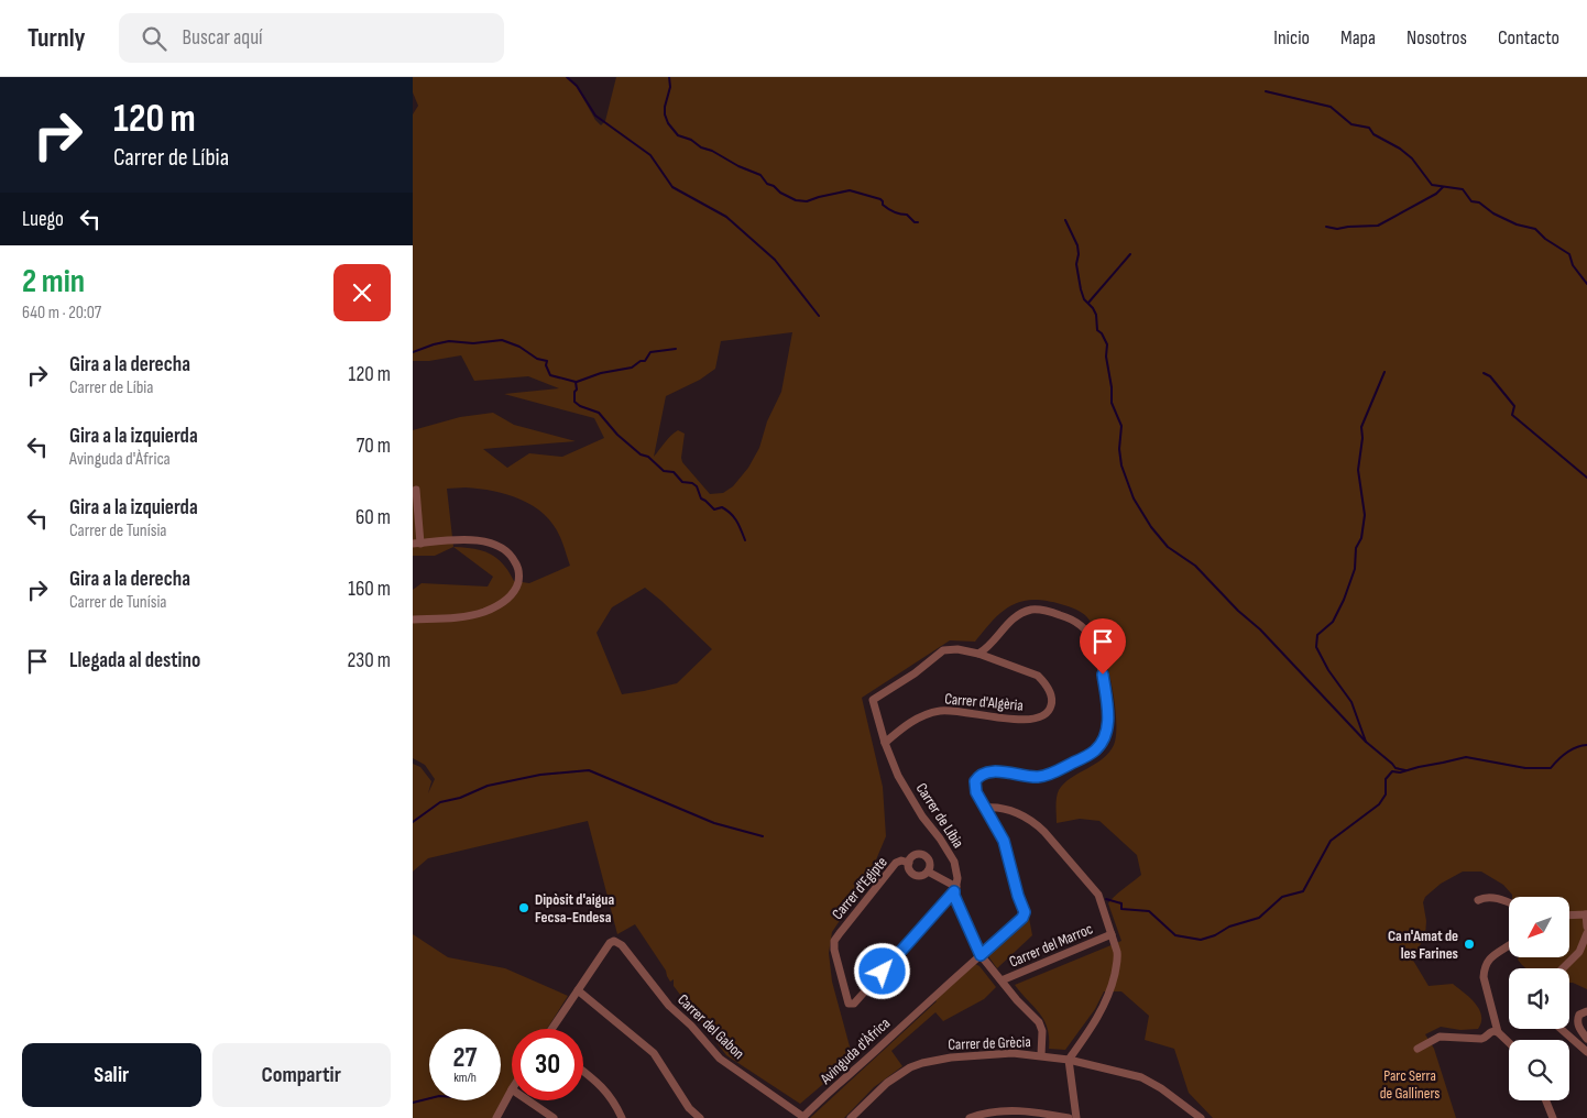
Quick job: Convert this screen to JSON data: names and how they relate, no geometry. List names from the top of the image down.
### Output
{
  "streets": {
    "street": [
      "Carrer d'Algèria",
      "Carrer de Líbia",
      "Carrer d'Egipte",
      "Carrer del Marroc",
      "Carrer del Gabon",
      "Carrer de Grècia",
      "Avinguda d'Àfrica"
    ]
  },
  "crossings": [
    ["Carrer d'Algèria", "Carrer de Líbia"],
    ["Carrer de Líbia", "Carrer d'Egipte"],
    ["Carrer de Líbia", "Carrer del Marroc"],
    ["Carrer de Líbia", "Carrer de Grècia"],
    ["Carrer de Líbia", "Avinguda d'Àfrica"],
    ["Carrer del Gabon", "Avinguda d'Àfrica"]
  ],
  "parks": ["Parc Serra de Galliners"],
  "places": ["Dipòsit d'aigua Fecsa-Endesa", "Ca n'Amat de les Farines"],
  "north": "bottom left",
  "page": {
    "header": "Turnly",
    "search": "Buscar aquí",
    "nav": [
      "Inicio",
      "Mapa",
      "Nosotros",
      "Contacto"
    ],
    "turn": ["120 m", "Carrer de Líbia"],
    "then": "Luego",
    "heading": ["2 min", "640 m · 20:07"],
    "list": [
      {
        "name": "Gira a la derecha",
        "note": "Carrer de Líbia",
        "value": "120 m"
      },
      {
        "name": "Gira a la izquierda",
        "note": "Avinguda d'Àfrica",
        "value": "70 m"
      },
      {
        "name": "Gira a la izquierda",
        "note": "Carrer de Tunísia",
        "value": "60 m"
      },
      {
        "name": "Gira a la derecha",
        "note": "Carrer de Tunísia",
        "value": "160 m"
      },
      {
        "name": "Llegada al destino",
        "value": "230 m"
      }
    ],
    "speed": "27 km/h",
    "limit": "30",
    "buttons": ["Salir", "Compartir"]
  }
}
